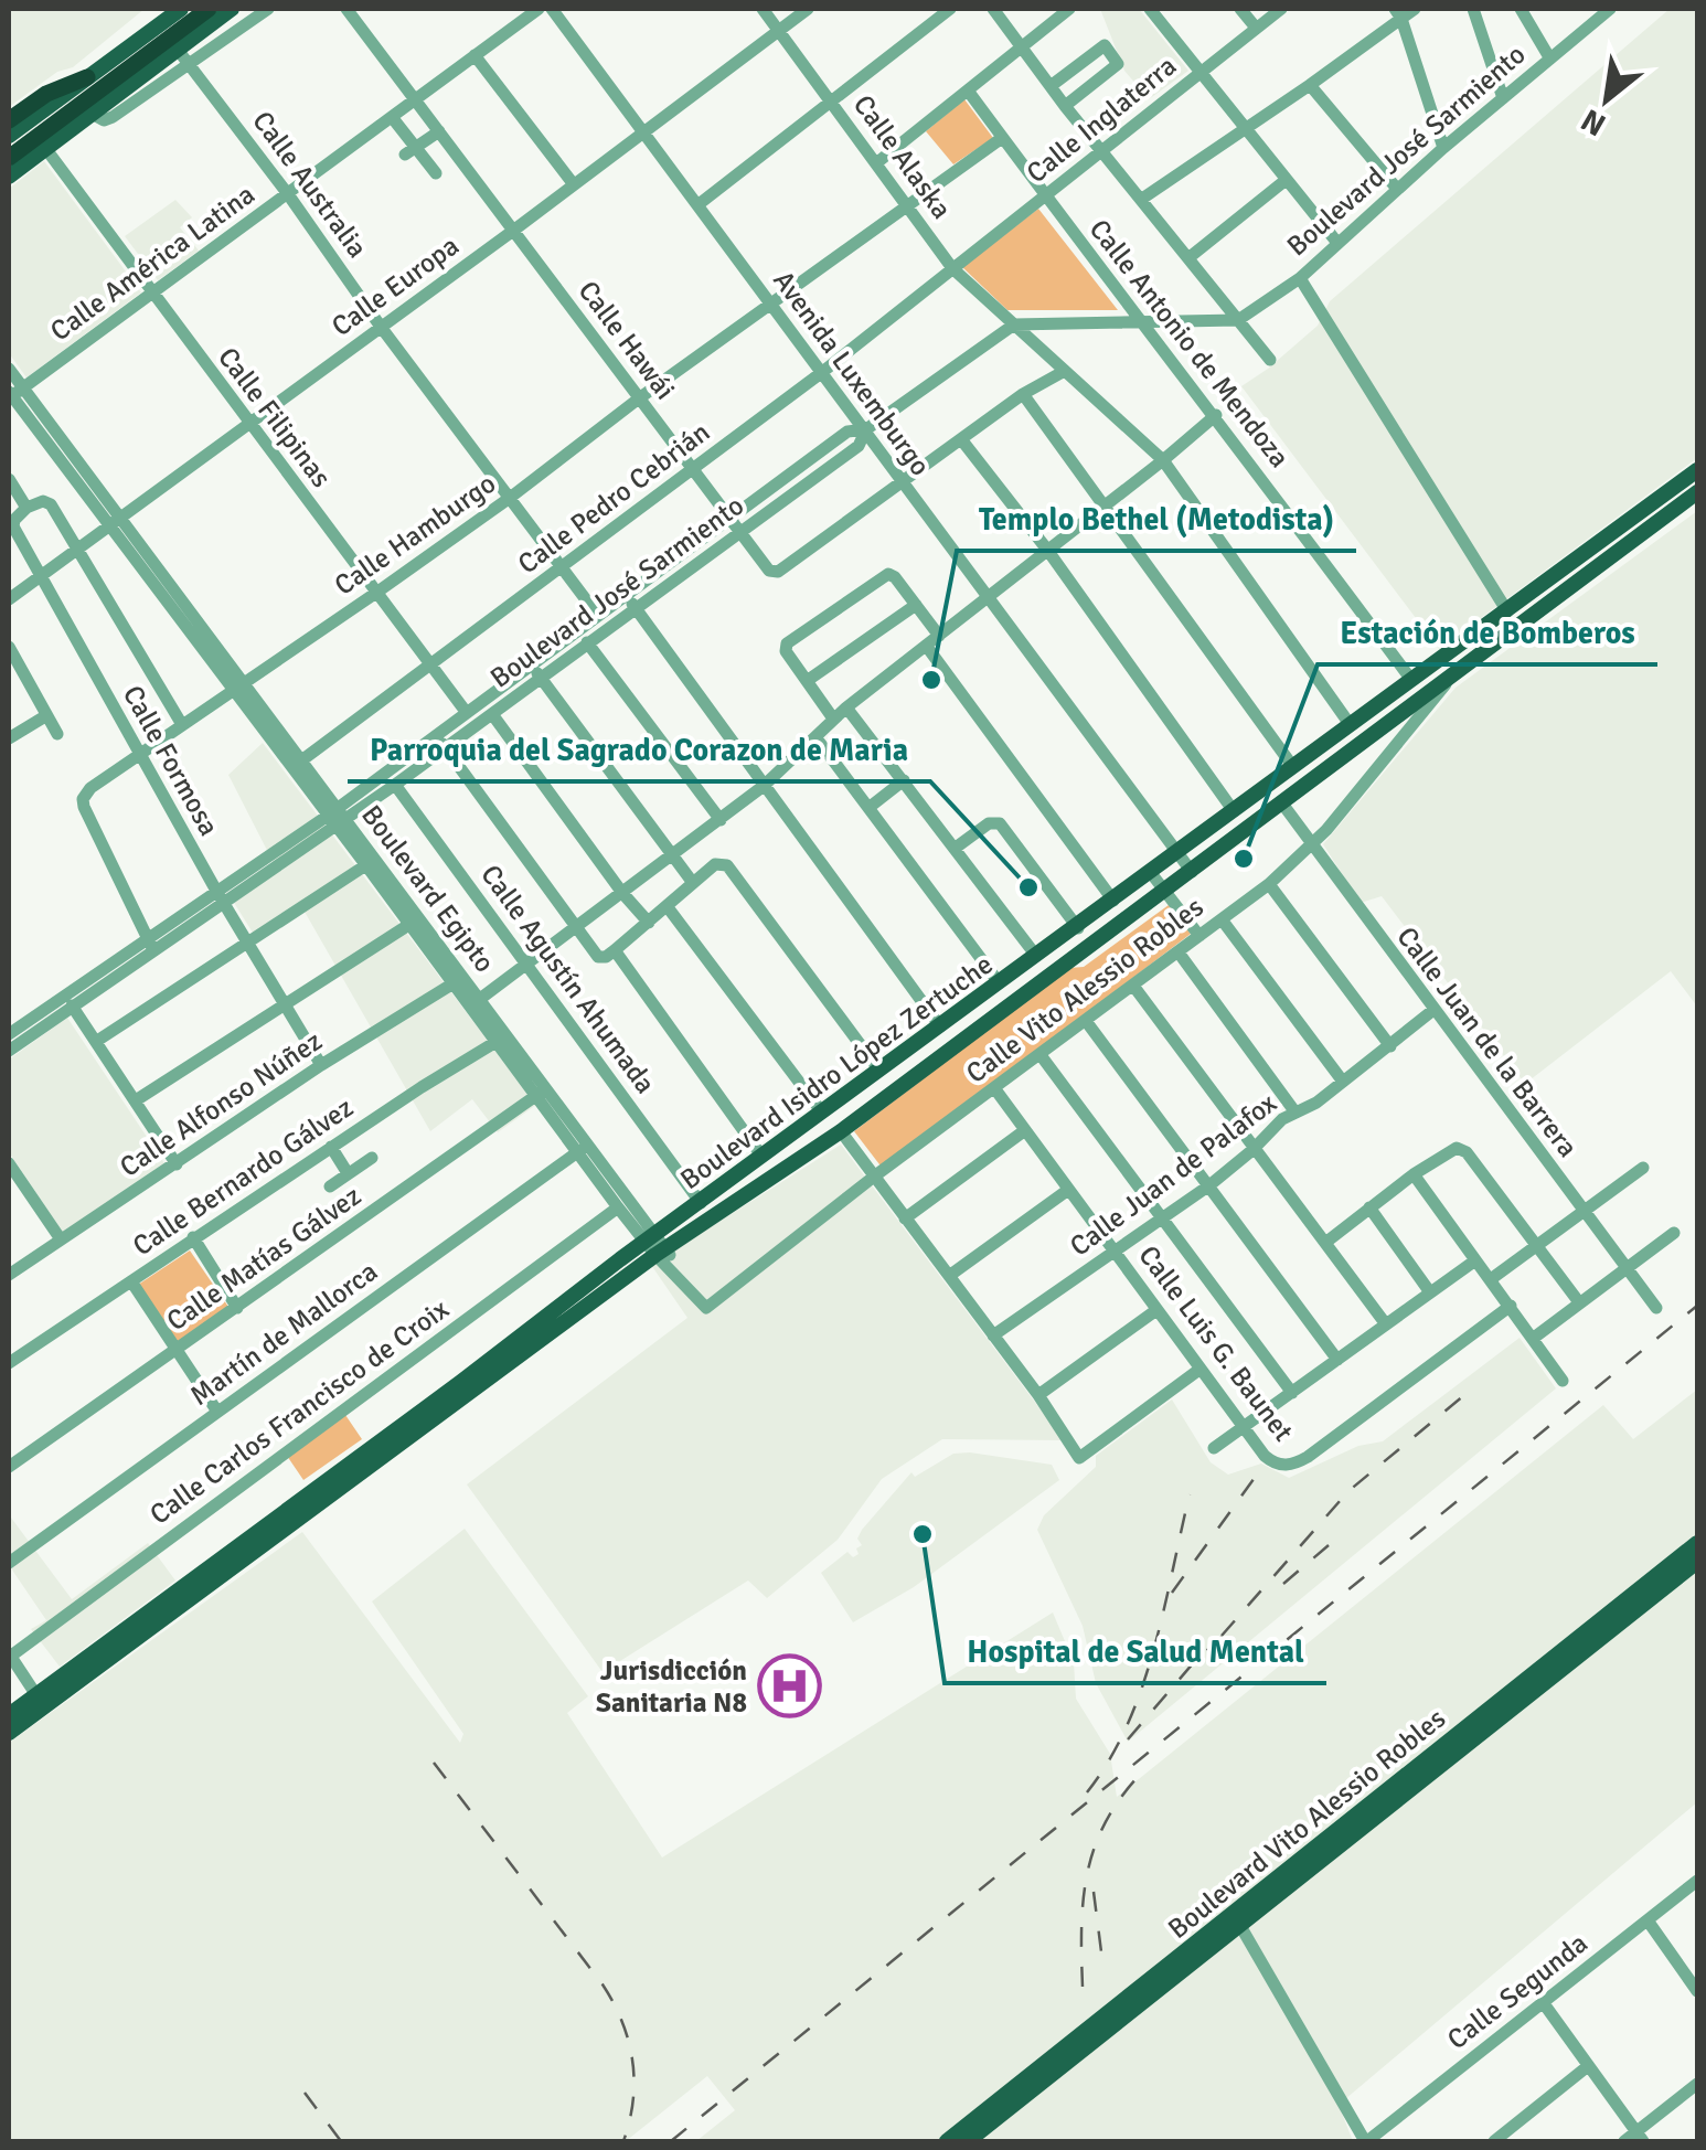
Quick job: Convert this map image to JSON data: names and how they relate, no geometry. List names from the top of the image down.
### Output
{
  "streets": {
    "main road": ["Boulevard Isidro López Zertuche", "Boulevard Vito Alessio Robles"],
    "street": [
      "Calle Inglaterra",
      "Boulevard José Sarmiento",
      "Calle Alaska",
      "Calle Australia",
      "Calle América Latina",
      "Calle Europa",
      "Calle Hawái",
      "Calle Antonio de Mendoza",
      "Avenida Luxemburgo",
      "Calle Filipinas",
      "Calle Pedro Cebrián",
      "Calle Hamburgo",
      "Calle Formosa",
      "Boulevard Egipto",
      "Calle Agustín Ahumada",
      "Calle Vito Alessio Robles",
      "Calle Juan de la Barrera",
      "Calle Alfonso Núñez",
      "Calle Juan de Palafox",
      "Calle Bernardo Gálvez",
      "Calle Matías Gálvez",
      "Martín de Mallorca",
      "Calle Luis G. Baunet",
      "Calle Carlos Francisco de Croix",
      "Calle Segunda"
    ]
  },
  "crossings": [
    ["Calle Inglaterra", "Calle Alaska"],
    ["Calle Inglaterra", "Calle Antonio de Mendoza"],
    ["Calle Inglaterra", "Calle Pedro Cebrián"],
    ["Boulevard José Sarmiento", "Calle Alaska"],
    ["Boulevard José Sarmiento", "Calle Australia"],
    ["Boulevard José Sarmiento", "Calle Hawái"],
    ["Boulevard José Sarmiento", "Avenida Luxemburgo"],
    ["Boulevard José Sarmiento", "Calle Filipinas"],
    ["Boulevard José Sarmiento", "Calle Hamburgo"],
    ["Boulevard José Sarmiento", "Calle Formosa"],
    ["Boulevard José Sarmiento", "Boulevard Egipto"],
    ["Boulevard José Sarmiento", "Calle Agustín Ahumada"],
    ["Calle Alaska", "Calle Europa"],
    ["Calle Alaska", "Calle Pedro Cebrián"],
    ["Calle Alaska", "Calle Hamburgo"],
    ["Calle Alaska", "Boulevard Isidro López Zertuche"],
    ["Calle Australia", "Calle América Latina"],
    ["Calle Australia", "Calle Europa"],
    ["Calle Australia", "Calle Pedro Cebrián"],
    ["Calle Australia", "Calle Hamburgo"],
    ["Calle América Latina", "Calle Hawái"],
    ["Calle América Latina", "Calle Filipinas"],
    ["Calle América Latina", "Boulevard Egipto"],
    ["Calle Europa", "Calle Hawái"],
    ["Calle Europa", "Avenida Luxemburgo"],
    ["Calle Europa", "Calle Filipinas"],
    ["Calle Europa", "Calle Formosa"],
    ["Calle Europa", "Boulevard Egipto"],
    ["Calle Hawái", "Avenida Luxemburgo"],
    ["Calle Hawái", "Calle Pedro Cebrián"],
    ["Calle Hawái", "Calle Hamburgo"],
    ["Calle Antonio de Mendoza", "Calle Hamburgo"],
    ["Calle Antonio de Mendoza", "Boulevard Isidro López Zertuche"],
    ["Avenida Luxemburgo", "Calle Pedro Cebrián"],
    ["Avenida Luxemburgo", "Calle Hamburgo"],
    ["Avenida Luxemburgo", "Boulevard Isidro López Zertuche"],
    ["Calle Filipinas", "Calle Pedro Cebrián"],
    ["Calle Filipinas", "Calle Hamburgo"],
    ["Calle Pedro Cebrián", "Boulevard Egipto"],
    ["Calle Hamburgo", "Calle Formosa"],
    ["Calle Hamburgo", "Boulevard Egipto"],
    ["Calle Formosa", "Calle Alfonso Núñez"],
    ["Boulevard Egipto", "Calle Vito Alessio Robles"],
    ["Boulevard Egipto", "Boulevard Isidro López Zertuche"],
    ["Boulevard Egipto", "Calle Alfonso Núñez"],
    ["Boulevard Egipto", "Calle Bernardo Gálvez"],
    ["Boulevard Egipto", "Calle Matías Gálvez"],
    ["Boulevard Egipto", "Martín de Mallorca"],
    ["Boulevard Egipto", "Calle Carlos Francisco de Croix"],
    ["Calle Agustín Ahumada", "Boulevard Isidro López Zertuche"],
    ["Calle Vito Alessio Robles", "Calle Juan de la Barrera"],
    ["Calle Vito Alessio Robles", "Boulevard Isidro López Zertuche"],
    ["Calle Vito Alessio Robles", "Calle Luis G. Baunet"],
    ["Calle Juan de la Barrera", "Boulevard Isidro López Zertuche"],
    ["Calle Juan de la Barrera", "Calle Juan de Palafox"],
    ["Calle Juan de Palafox", "Calle Luis G. Baunet"]
  ],
  "places": {
    "other": [
      "Templo Bethel (Metodista)",
      "Estación de Bomberos",
      "Parroquia del Sagrado Corazon de Maria",
      "Hospital de Salud Mental"
    ],
    "hospital": ["Jurisdicción Sanitaria N8"]
  },
  "north": "bottom left"
}
